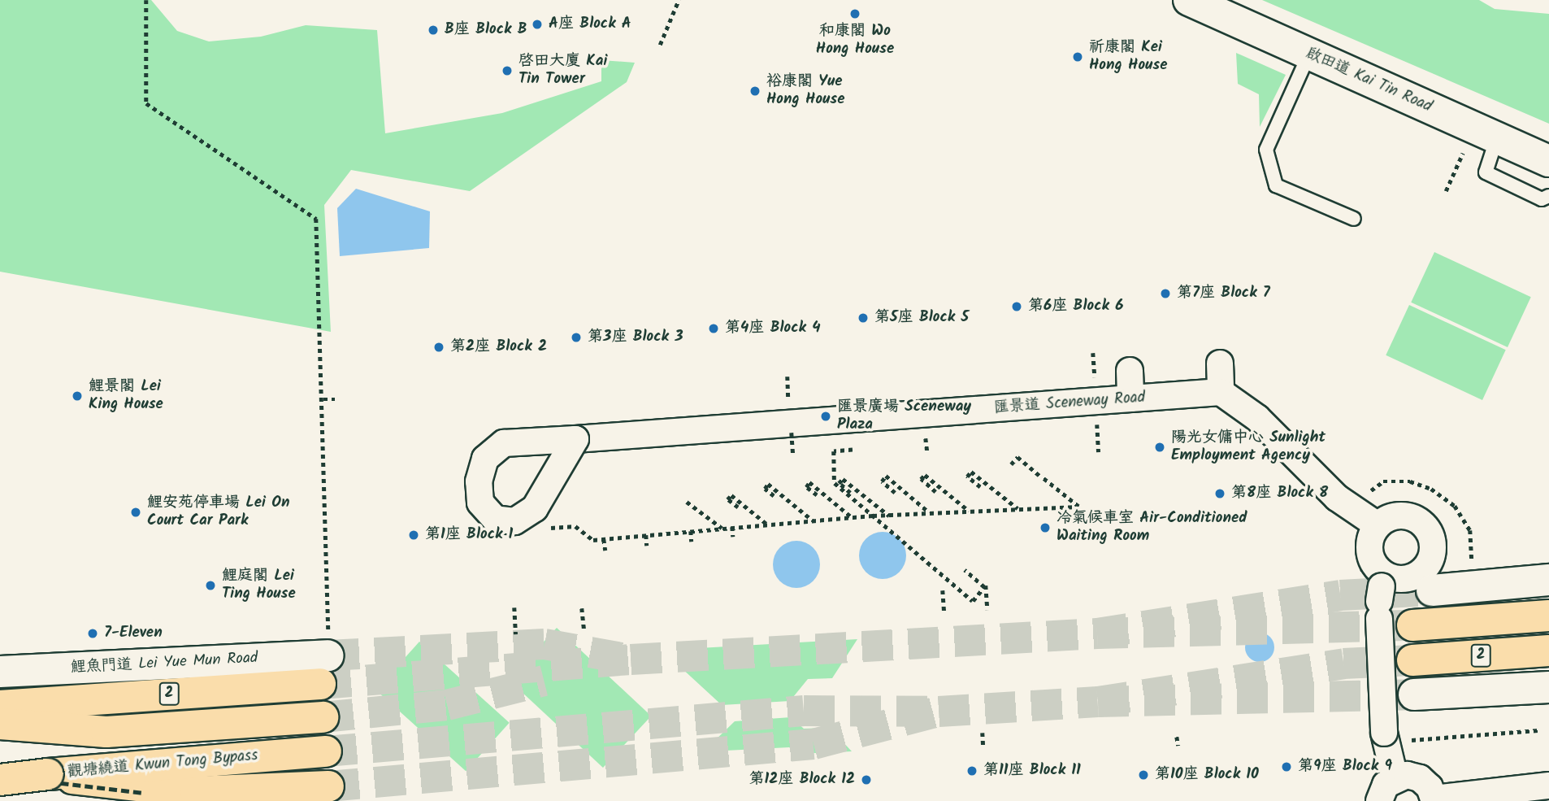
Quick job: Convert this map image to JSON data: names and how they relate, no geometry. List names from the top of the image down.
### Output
{
  "streets": {
    "main road": [
      "啟田道 Kai Tin Road",
      "2",
      "鯉魚門道 Lei Yue Mun Road",
      "觀塘繞道 Kwun Tong Bypass"
    ],
    "street": ["匯景道 Sceneway Road"]
  },
  "crossings": [
    ["2", "鯉魚門道 Lei Yue Mun Road"]
  ],
  "places": [
    "和康閣 Wo Hong House",
    "A座 Block A",
    "B座 Block B",
    "祈康閣 Kei Hong House",
    "啓田大廈 Kai Tin Tower",
    "裕康閣 Yue Hong House",
    "第7座 Block 7",
    "第6座 Block 6",
    "第5座 Block 5",
    "第4座 Block 4",
    "第3座 Block 3",
    "第2座 Block 2",
    "鯉景閣 Lei King House",
    "匯景廣場 Sceneway Plaza",
    "陽光女傭中心 Sunlight Employment Agency",
    "第8座 Block 8",
    "鯉安苑停車場 Lei On Court Car Park",
    "冷氣候車室 Air-Conditioned Waiting Room",
    "第1座 Block 1",
    "鯉庭閣 Lei Ting House",
    "7-Eleven",
    "第9座 Block 9",
    "第11座 Block 11",
    "第10座 Block 10",
    "第12座 Block 12"
  ]
}
